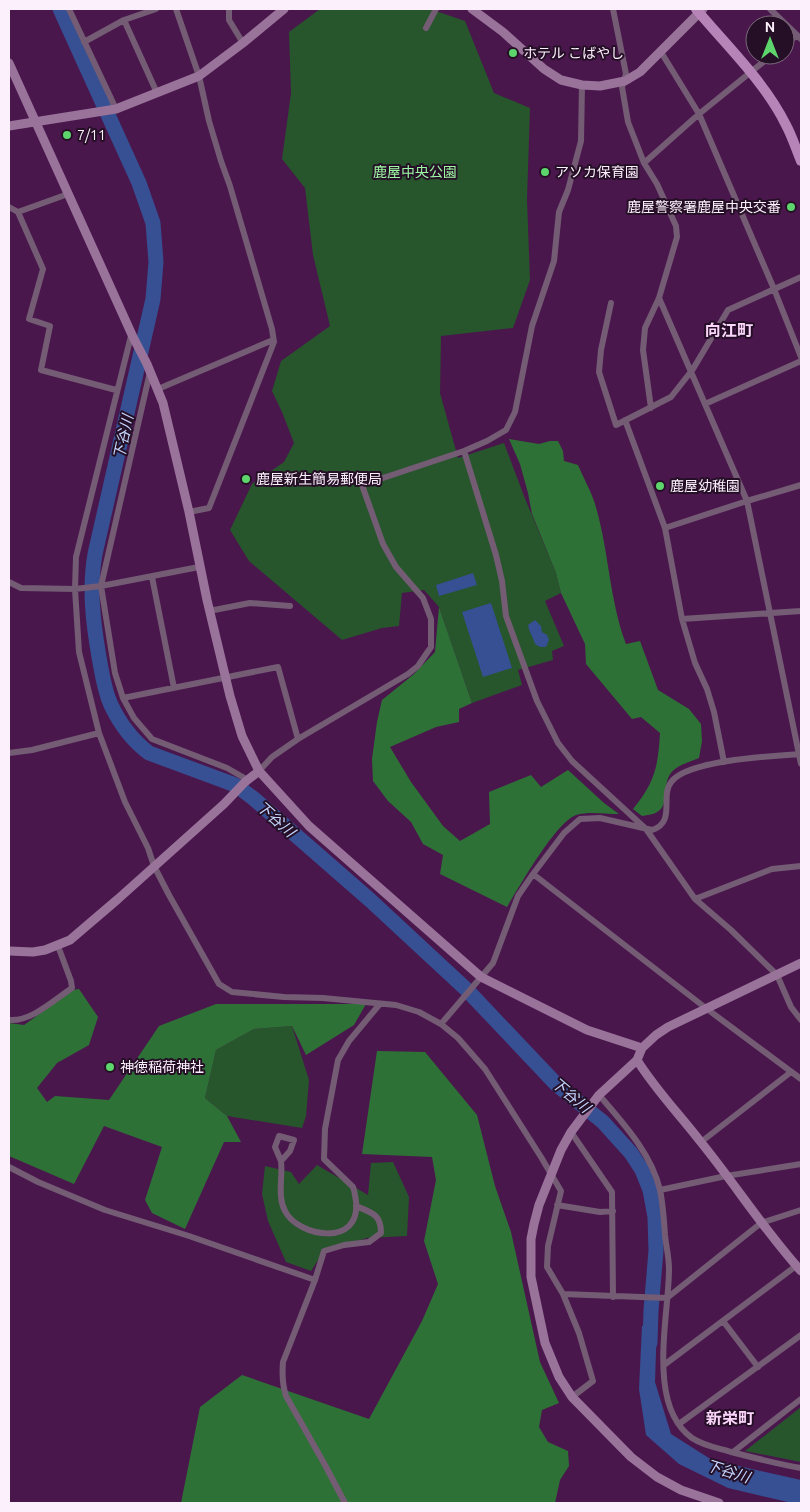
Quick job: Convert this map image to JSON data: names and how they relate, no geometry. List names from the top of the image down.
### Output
{
  "districts": ["向江町", "新栄町"],
  "water": ["下谷川"],
  "parks": ["鹿屋中央公園"],
  "places": [
    "ホテル こばやし",
    "7/11",
    "アソカ保育園",
    "鹿屋警察署鹿屋中央交番",
    "鹿屋新生簡易郵便局",
    "鹿屋幼稚園",
    "神徳稲荷神社"
  ],
  "north": "top"
}
